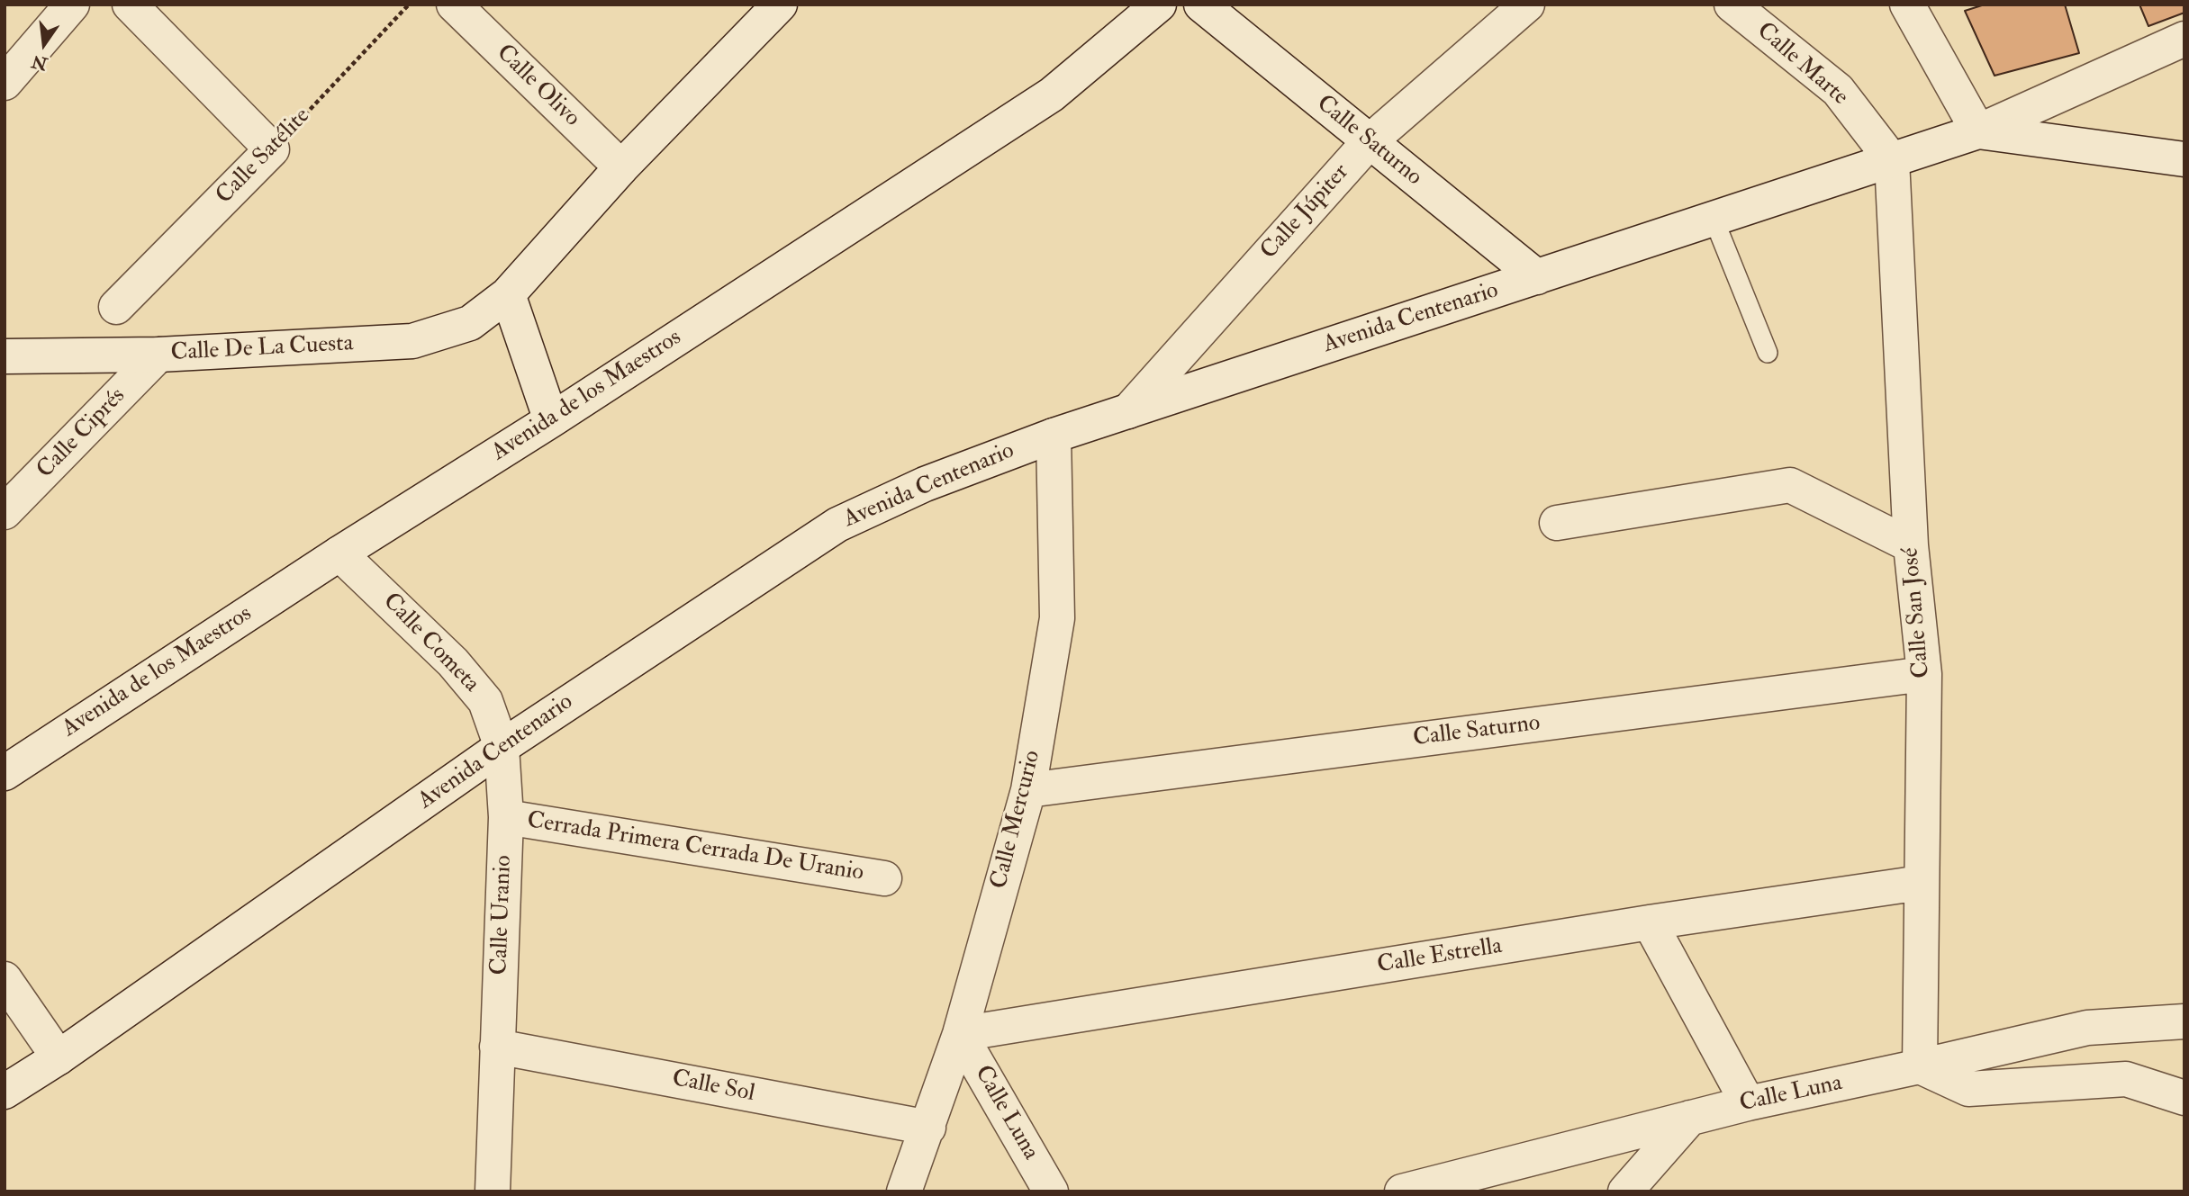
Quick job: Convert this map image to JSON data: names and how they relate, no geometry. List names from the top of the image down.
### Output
{
  "streets": {
    "street": [
      "Calle Marte",
      "Calle Olivo",
      "Calle Saturno",
      "Calle Satélite",
      "Calle Júpiter",
      "Avenida Centenario",
      "Calle De La Cuesta",
      "Avenida de los Maestros",
      "Calle Ciprés",
      "Calle San José",
      "Calle Cometa",
      "Calle Mercurio",
      "Cerrada Primera Cerrada De Uranio",
      "Calle Uranio",
      "Calle Estrella",
      "Calle Sol",
      "Calle Luna"
    ]
  },
  "crossings": [
    ["Calle Marte", "Avenida Centenario"],
    ["Calle Marte", "Calle San José"],
    ["Calle Olivo", "Calle De La Cuesta"],
    ["Calle Saturno", "Calle Júpiter"],
    ["Calle Saturno", "Avenida Centenario"],
    ["Calle Saturno", "Calle San José"],
    ["Calle Saturno", "Calle Mercurio"],
    ["Calle Júpiter", "Avenida Centenario"],
    ["Avenida Centenario", "Calle San José"],
    ["Avenida Centenario", "Calle Cometa"],
    ["Avenida Centenario", "Calle Mercurio"],
    ["Avenida Centenario", "Calle Uranio"],
    ["Calle De La Cuesta", "Calle Ciprés"],
    ["Avenida de los Maestros", "Calle Cometa"],
    ["Calle San José", "Calle Estrella"],
    ["Calle San José", "Calle Luna"],
    ["Calle Cometa", "Calle Uranio"],
    ["Calle Mercurio", "Calle Estrella"],
    ["Calle Mercurio", "Calle Sol"],
    ["Calle Mercurio", "Calle Luna"],
    ["Cerrada Primera Cerrada De Uranio", "Calle Uranio"],
    ["Calle Uranio", "Calle Sol"],
    ["Calle Estrella", "Calle Luna"]
  ],
  "north": "bottom"
}
